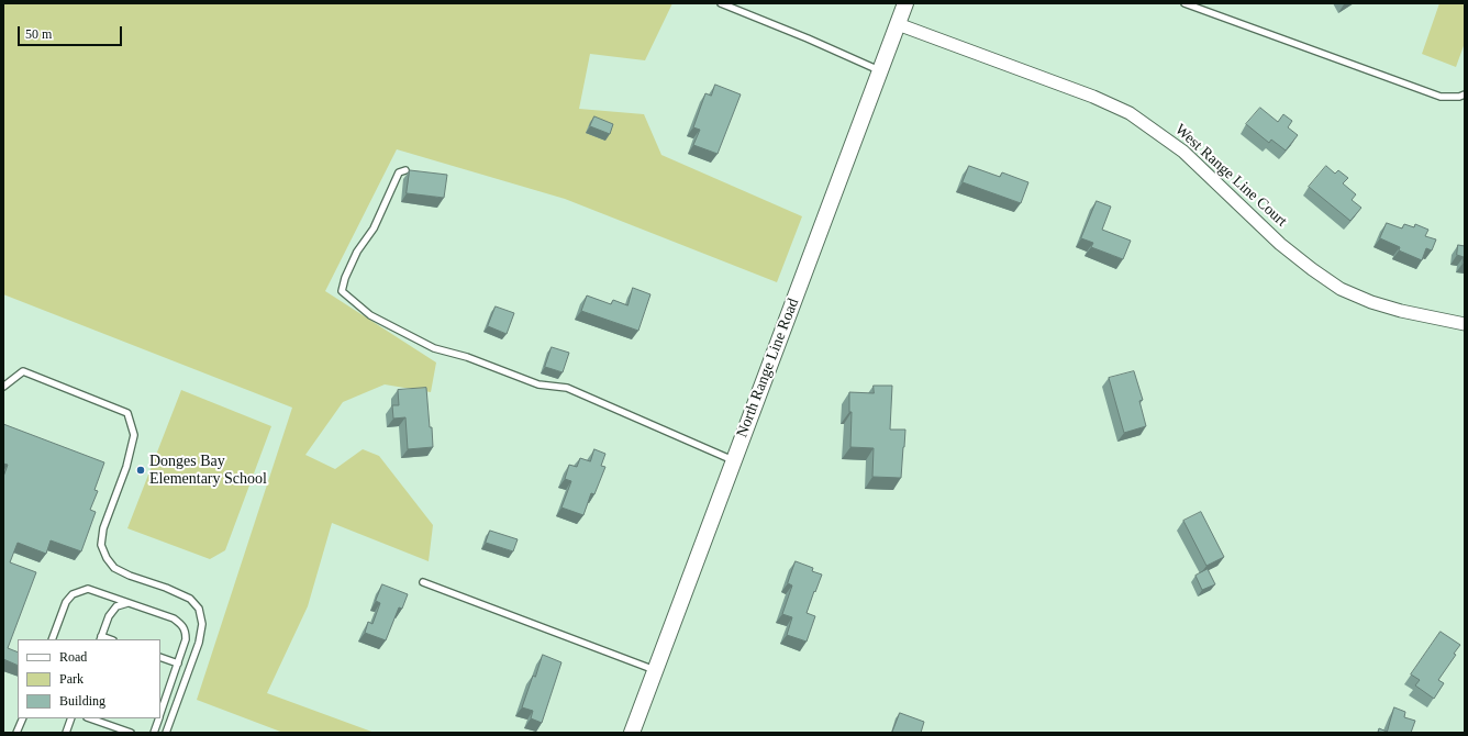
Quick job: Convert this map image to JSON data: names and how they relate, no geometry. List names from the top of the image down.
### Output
{
  "streets": {
    "street": ["West Range Line Court", "North Range Line Road"]
  },
  "crossings": [
    ["West Range Line Court", "North Range Line Road"]
  ],
  "places": ["Donges Bay Elementary School"],
  "legend": ["Road", "Park", "Building"],
  "scale_bar": "50 m"
}
